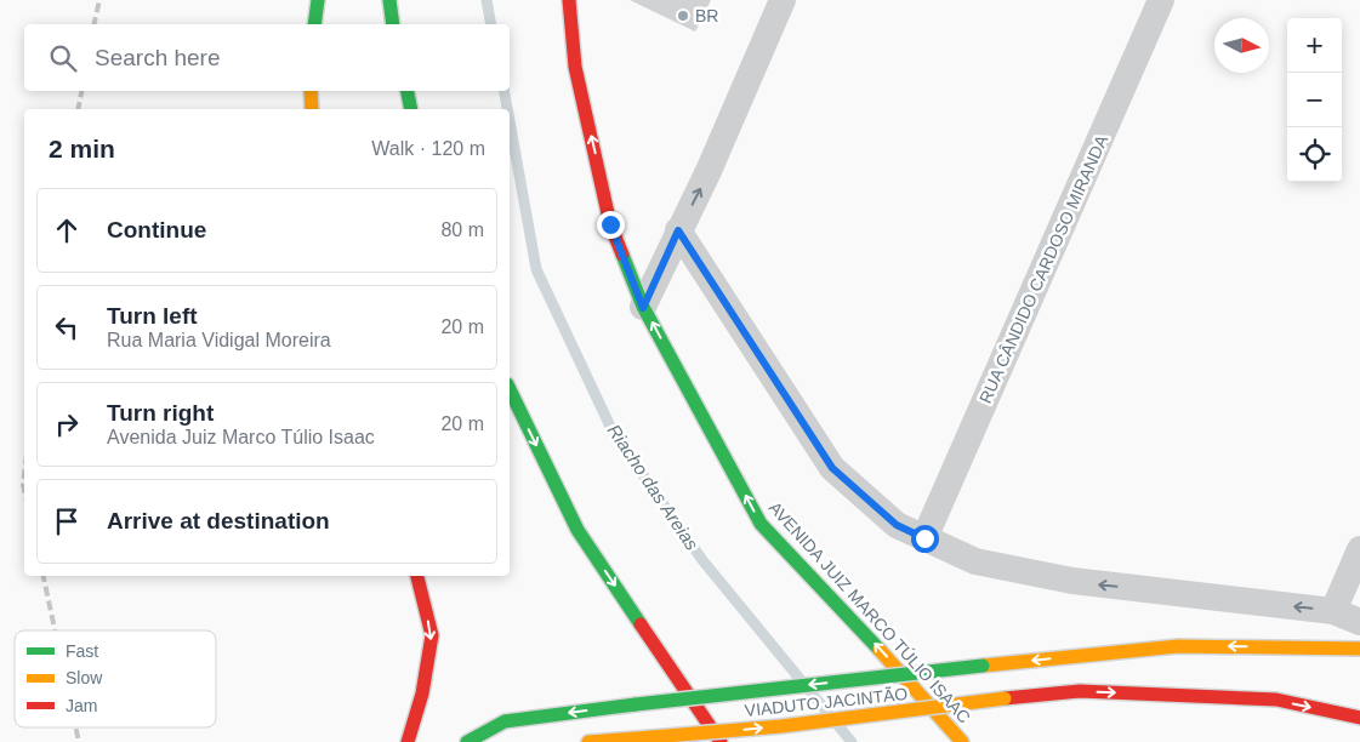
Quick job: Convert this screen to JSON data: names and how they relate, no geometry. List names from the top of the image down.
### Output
{
  "streets": {
    "main road": ["AVENIDA JUIZ MARCO TÚLIO ISAAC", "VIADUTO JACINTÃO"],
    "street": ["RUA CÂNDIDO CARDOSO MIRANDA"]
  },
  "one_way": ["AVENIDA JUIZ MARCO TÚLIO ISAAC"],
  "water": ["Riacho das Areias"],
  "places": ["BR"],
  "legend": ["Fast", "Slow", "Jam"],
  "north": "right",
  "page": {
    "map_buttons": ["+", "−"],
    "search": "Search here",
    "heading": ["2 min", "Walk · 120 m"],
    "list": [
      ["Continue", "80 m"],
      ["Turn left", "Rua Maria Vidigal Moreira", "20 m"],
      ["Turn right", "Avenida Juiz Marco Túlio Isaac", "20 m"],
      "Arrive at destination"
    ]
  }
}
